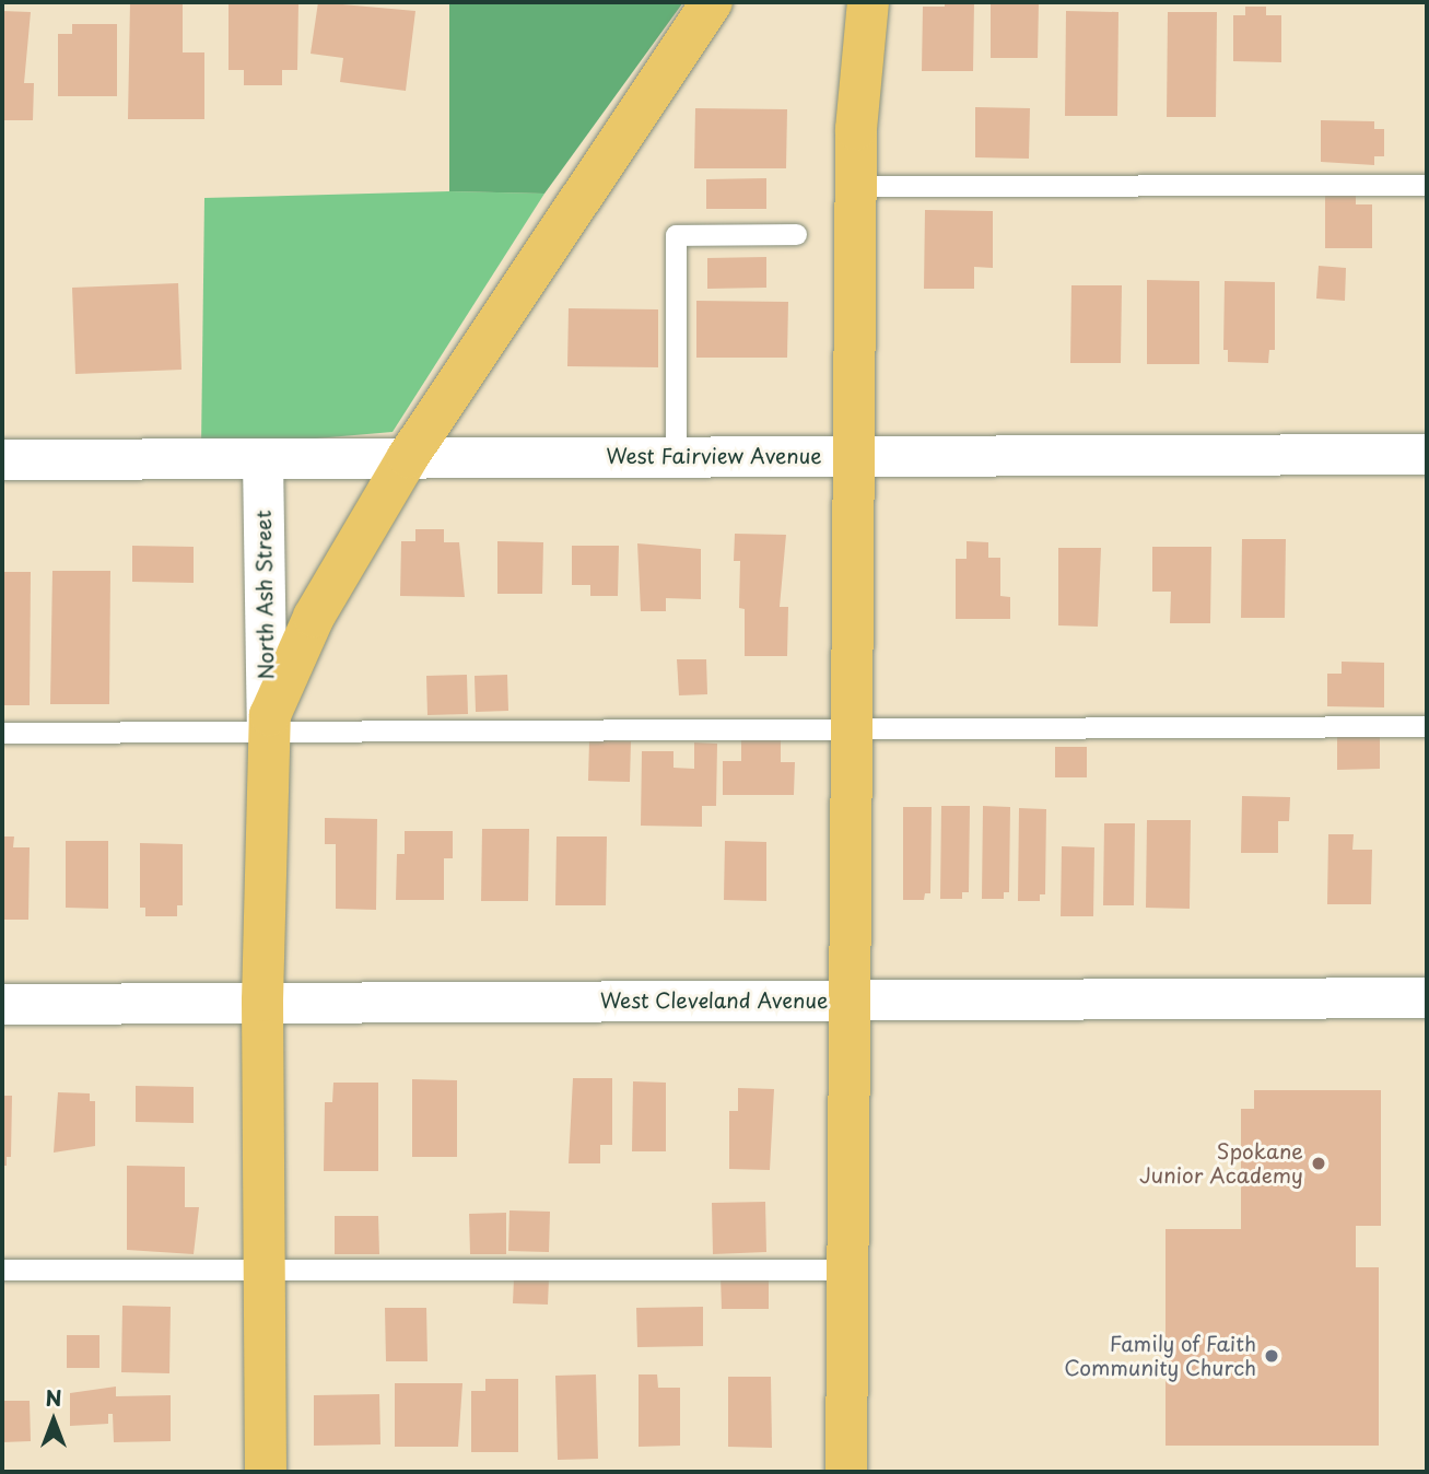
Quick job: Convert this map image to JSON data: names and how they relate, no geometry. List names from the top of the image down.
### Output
{
  "streets": {
    "street": ["West Fairview Avenue", "North Ash Street", "West Cleveland Avenue"]
  },
  "crossings": [
    ["West Fairview Avenue", "North Ash Street"]
  ],
  "places": ["Spokane Junior Academy", "Family of Faith Community Church"],
  "north": "top"
}
